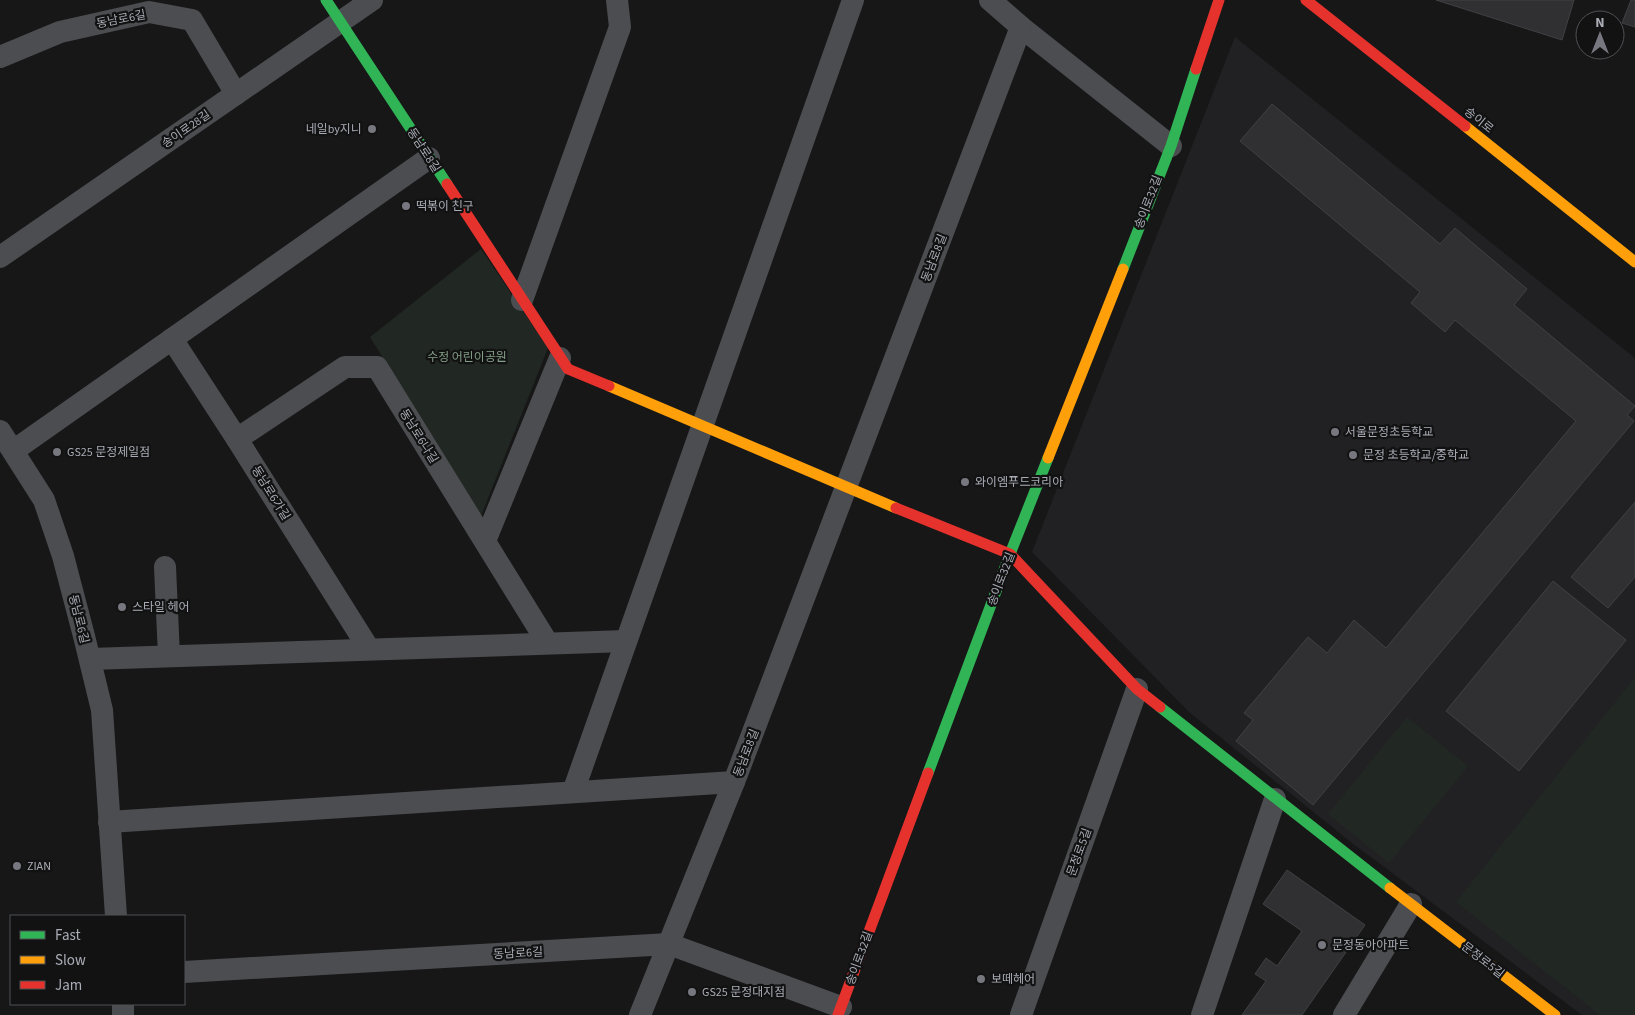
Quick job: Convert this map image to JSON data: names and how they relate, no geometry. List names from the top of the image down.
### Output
{
  "streets": {
    "street": [
      "동남로6길",
      "송이로",
      "송이로28길",
      "동남로8길",
      "송이로32길",
      "동남로6나길",
      "동남로6가길",
      "문정로5길"
    ]
  },
  "crossings": [
    ["동남로6길", "송이로28길"],
    ["동남로6길", "동남로8길"],
    ["동남로6길", "송이로32길"],
    ["송이로28길", "동남로8길"],
    ["동남로8길", "송이로32길"],
    ["동남로8길", "문정로5길"],
    ["송이로32길", "문정로5길"],
    ["동남로6나길", "동남로6가길"]
  ],
  "parks": ["수정 어린이공원"],
  "places": [
    "네일by지니",
    "떡볶이 친구",
    "서울문정초등학교",
    "GS25 문정제일점",
    "문정 초등학교/중학교",
    "와이엠푸드코리아",
    "스타일 헤어",
    "ZIAN",
    "문정동아아파트",
    "보떼헤어",
    "GS25 문정대지점"
  ],
  "legend": ["Fast", "Slow", "Jam"],
  "north": "top"
}
